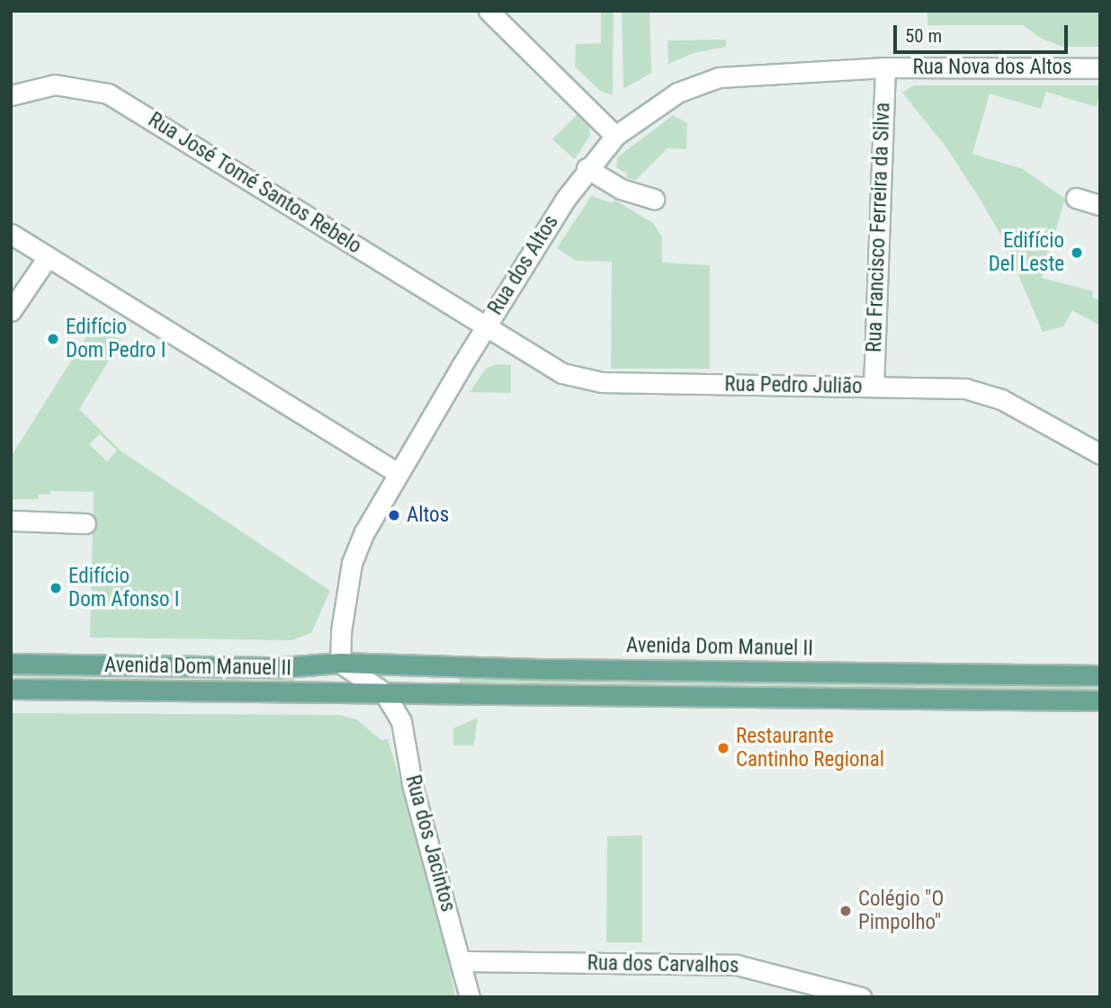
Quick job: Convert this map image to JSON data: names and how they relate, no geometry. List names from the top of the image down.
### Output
{
  "streets": {
    "main road": ["Avenida Dom Manuel II"],
    "street": [
      "Rua Nova dos Altos",
      "Rua José Tomé Santos Rebelo",
      "Rua Francisco Ferreira da Silva",
      "Rua dos Altos",
      "Rua Pedro Julião",
      "Rua dos Jacintos",
      "Rua dos Carvalhos"
    ]
  },
  "crossings": [
    ["Rua Nova dos Altos", "Rua Francisco Ferreira da Silva"],
    ["Rua Nova dos Altos", "Rua dos Altos"],
    ["Rua José Tomé Santos Rebelo", "Rua dos Altos"],
    ["Rua José Tomé Santos Rebelo", "Rua Pedro Julião"],
    ["Rua Francisco Ferreira da Silva", "Rua dos Altos"],
    ["Rua Francisco Ferreira da Silva", "Rua Pedro Julião"],
    ["Rua dos Altos", "Rua Pedro Julião"],
    ["Rua dos Altos", "Avenida Dom Manuel II"],
    ["Avenida Dom Manuel II", "Rua dos Jacintos"],
    ["Rua dos Jacintos", "Rua dos Carvalhos"]
  ],
  "places": [
    "Edifício Del Leste",
    "Edifício Dom Pedro I",
    "Altos",
    "Edifício Dom Afonso I",
    "Restaurante Cantinho Regional",
    "Colégio \"O Pimpolho\""
  ],
  "scale_bar": "50 m"
}
